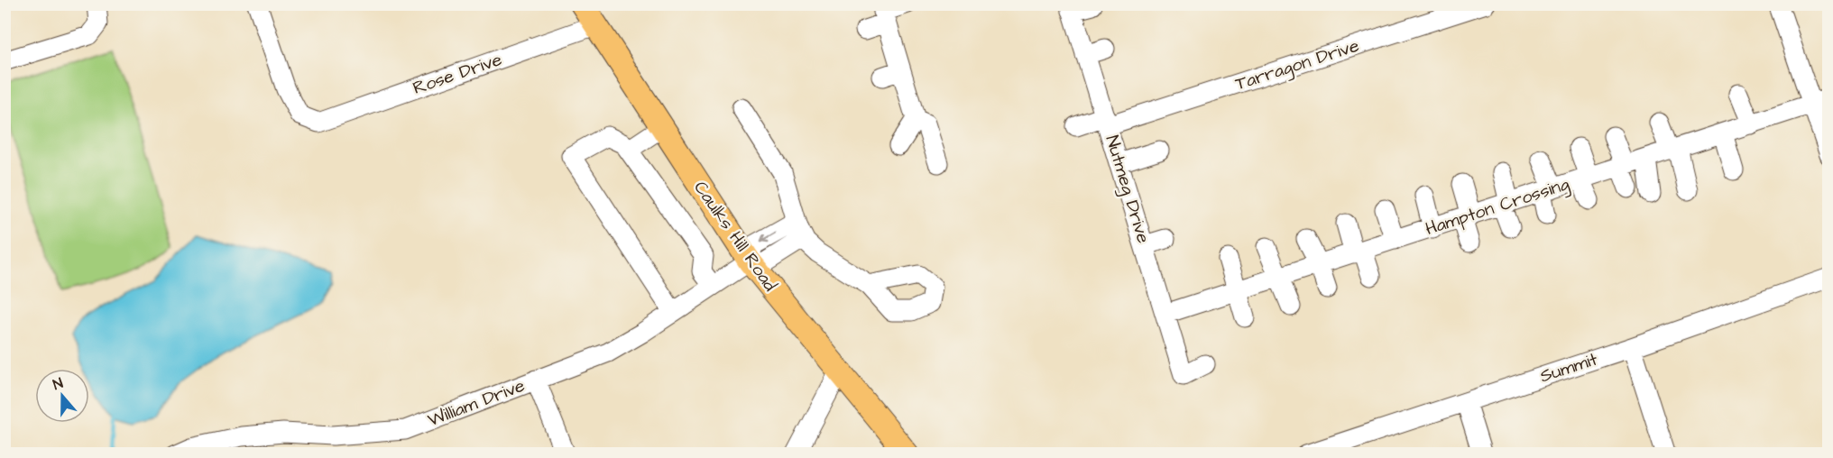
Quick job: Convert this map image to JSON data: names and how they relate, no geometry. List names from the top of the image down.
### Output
{
  "streets": {
    "main road": ["Caulks Hill Road"],
    "street": [
      "Tarragon Drive",
      "Rose Drive",
      "Nutmeg Drive",
      "Hampton Crossing",
      "Summit",
      "William Drive"
    ]
  },
  "crossings": [
    ["Tarragon Drive", "Nutmeg Drive"],
    ["Rose Drive", "Caulks Hill Road"],
    ["Nutmeg Drive", "Hampton Crossing"],
    ["Caulks Hill Road", "William Drive"]
  ],
  "north": "top"
}
